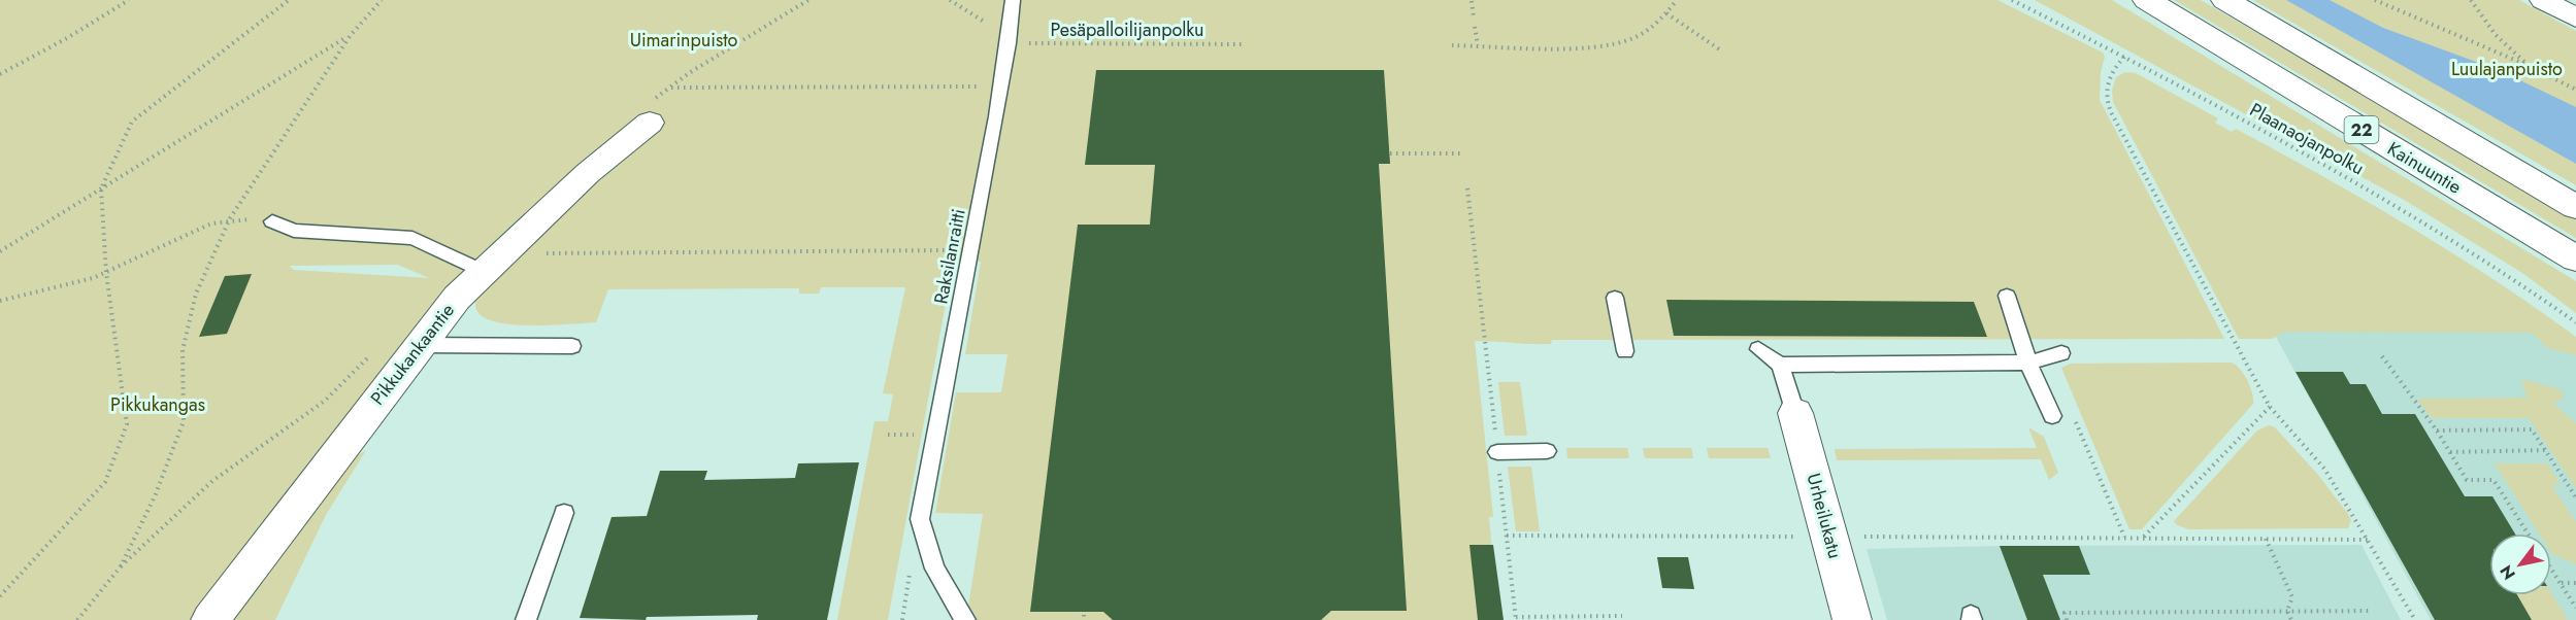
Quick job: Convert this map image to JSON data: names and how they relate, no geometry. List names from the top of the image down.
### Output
{
  "streets": {
    "highway": ["22", "Kainuuntie"],
    "street": ["Pikkukankaantie", "Urheilukatu"],
    "lane": ["Raksilanraitti"],
    "path": ["Pesäpalloilijanpolku", "Plaanaojanpolku"]
  },
  "crossings": [
    ["Pesäpalloilijanpolku", "Raksilanraitti"]
  ],
  "parks": ["Uimarinpuisto", "Luulajanpuisto", "Pikkukangas"],
  "north": "bottom left"
}
